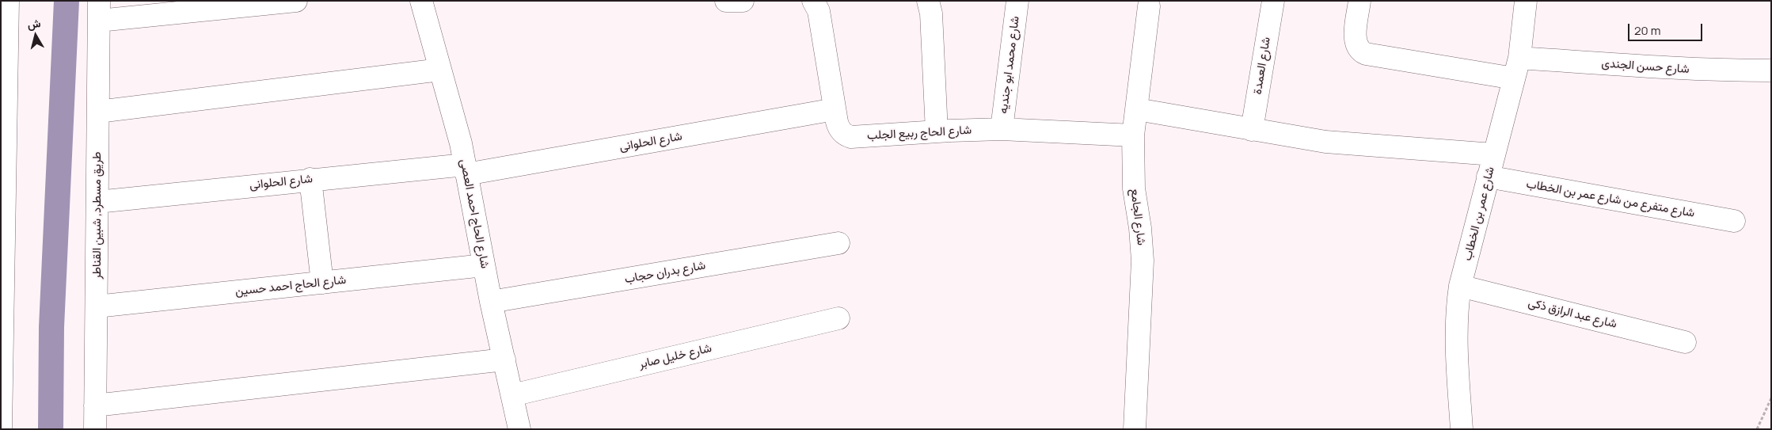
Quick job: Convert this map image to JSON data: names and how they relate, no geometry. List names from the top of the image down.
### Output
{
  "streets": {
    "street": [
      "شارع محمد ابو جنديه",
      "شارع العمدة",
      "شارع حسن الجندى",
      "شارع الحاج ربيع الجلب",
      "شارع الحلوانى",
      "شارع متفرع من شارع عمر بن الخطاب",
      "شارع الحاج احمد العصى",
      "شارع عمر بن الخطاب",
      "طريق مسطرد, شبين القناطر",
      "شارع الجامع",
      "شارع بدران حجاب",
      "شارع الحاج احمد حسين",
      "شارع عبد الرازق ذكى",
      "شارع خليل صابر"
    ]
  },
  "crossings": [
    ["شارع محمد ابو جنديه", "شارع الحاج ربيع الجلب"],
    ["شارع حسن الجندى", "شارع عمر بن الخطاب"],
    ["شارع الحاج ربيع الجلب", "شارع الحلوانى"],
    ["شارع الحاج ربيع الجلب", "شارع الجامع"],
    ["شارع الحلوانى", "شارع الحاج احمد العصى"],
    ["شارع الحلوانى", "طريق مسطرد, شبين القناطر"],
    ["شارع متفرع من شارع عمر بن الخطاب", "شارع عمر بن الخطاب"],
    ["شارع الحاج احمد العصى", "شارع بدران حجاب"],
    ["شارع الحاج احمد العصى", "شارع الحاج احمد حسين"],
    ["شارع الحاج احمد العصى", "شارع خليل صابر"],
    ["شارع عمر بن الخطاب", "شارع عبد الرازق ذكى"],
    ["طريق مسطرد, شبين القناطر", "شارع الحاج احمد حسين"]
  ],
  "scale_bar": "20 m",
  "north": "top"
}
